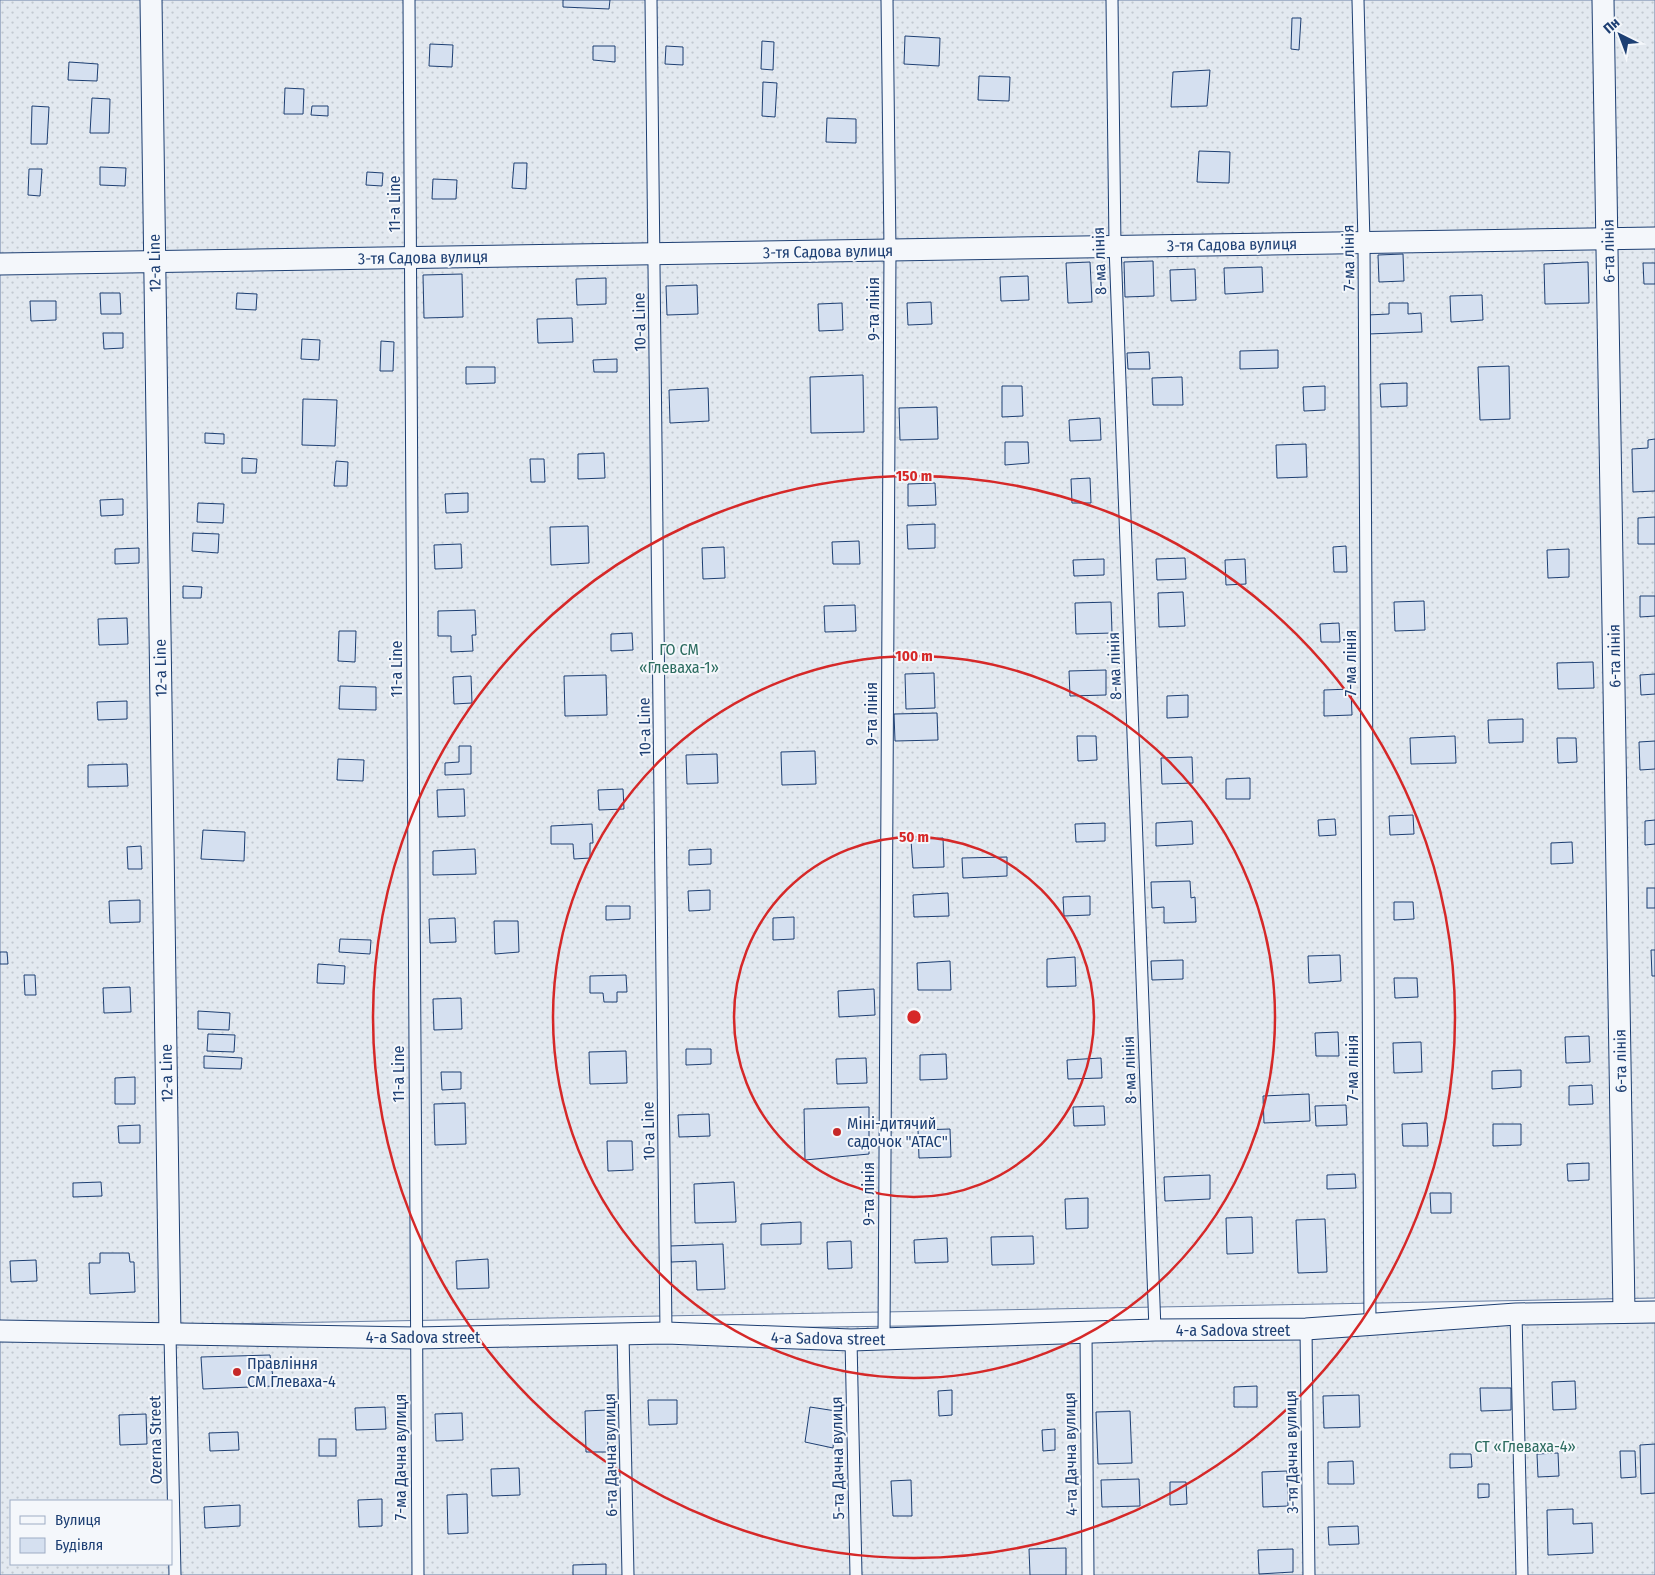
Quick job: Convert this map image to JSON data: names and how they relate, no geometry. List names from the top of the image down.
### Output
{
  "streets": {
    "street": [
      "3-тя Садова вулиця",
      "6-та лінія",
      "12-a Line",
      "4-a Sadova street"
    ],
    "lane": [
      "11-a Line",
      "7-ма лінія",
      "8-ма лінія",
      "9-та лінія",
      "10-a Line",
      "Ozerna Street",
      "3-тя Дачна вулиця",
      "4-та Дачна вулиця",
      "6-та Дачна вулиця",
      "7-ма Дачна вулиця",
      "5-та Дачна вулиця"
    ]
  },
  "crossings": [
    ["11-a Line", "3-тя Садова вулиця"],
    ["11-a Line", "4-a Sadova street"],
    ["11-a Line", "7-ма Дачна вулиця"],
    ["3-тя Садова вулиця", "6-та лінія"],
    ["3-тя Садова вулиця", "7-ма лінія"],
    ["3-тя Садова вулиця", "8-ма лінія"],
    ["3-тя Садова вулиця", "12-a Line"],
    ["3-тя Садова вулиця", "9-та лінія"],
    ["3-тя Садова вулиця", "10-a Line"],
    ["6-та лінія", "4-a Sadova street"],
    ["7-ма лінія", "4-a Sadova street"],
    ["8-ма лінія", "4-a Sadova street"],
    ["12-a Line", "4-a Sadova street"],
    ["12-a Line", "Ozerna Street"],
    ["9-та лінія", "4-a Sadova street"],
    ["10-a Line", "4-a Sadova street"],
    ["4-a Sadova street", "Ozerna Street"],
    ["4-a Sadova street", "3-тя Дачна вулиця"],
    ["4-a Sadova street", "4-та Дачна вулиця"],
    ["4-a Sadova street", "6-та Дачна вулиця"],
    ["4-a Sadova street", "7-ма Дачна вулиця"],
    ["4-a Sadova street", "5-та Дачна вулиця"]
  ],
  "parks": ["ГО СМ «Глеваха-1»", "СТ «Глеваха-4»"],
  "places": ["Міні-дитячий садочок \"АТАС\"", "Правління СМ Глеваха-4"],
  "legend": ["Вулиця", "Будівля"],
  "north": "top left",
  "rings": ["150 m", "100 m", "50 m"]
}
